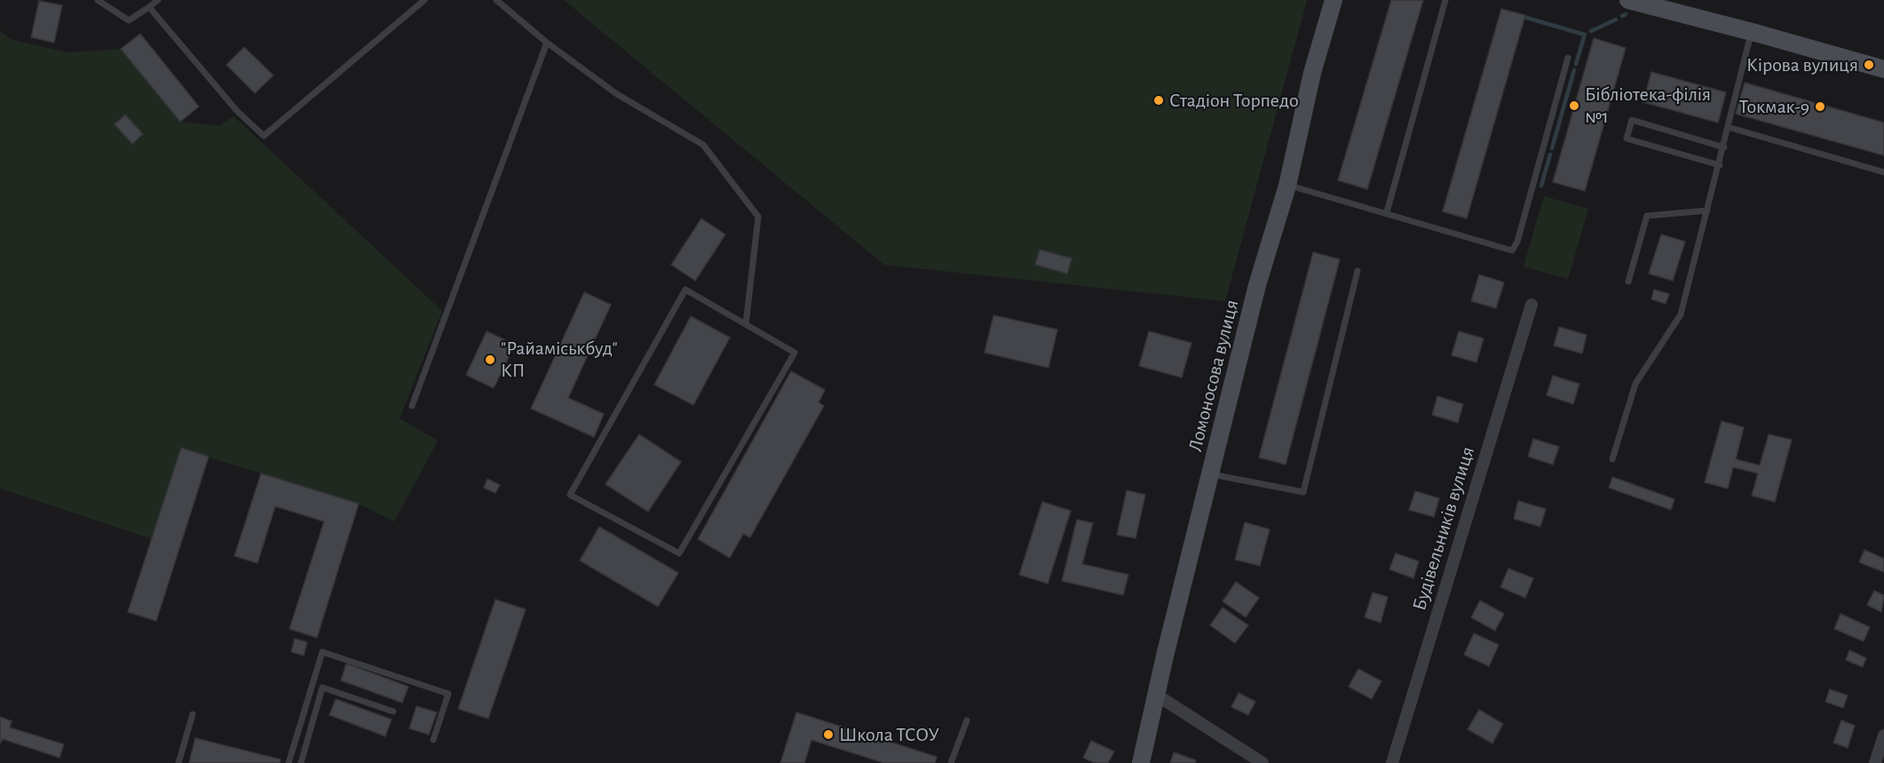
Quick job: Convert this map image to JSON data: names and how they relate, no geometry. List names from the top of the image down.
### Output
{
  "streets": {
    "street": ["Ломоносова вулиця", "Будівельників вулиця"]
  },
  "places": [
    "Кірова вулиця",
    "Стадіон Торпедо",
    "Бібліотека-філія №1",
    "Токмак-9",
    "\"Райаміськбуд\" КП",
    "Школа ТСОУ"
  ]
}
